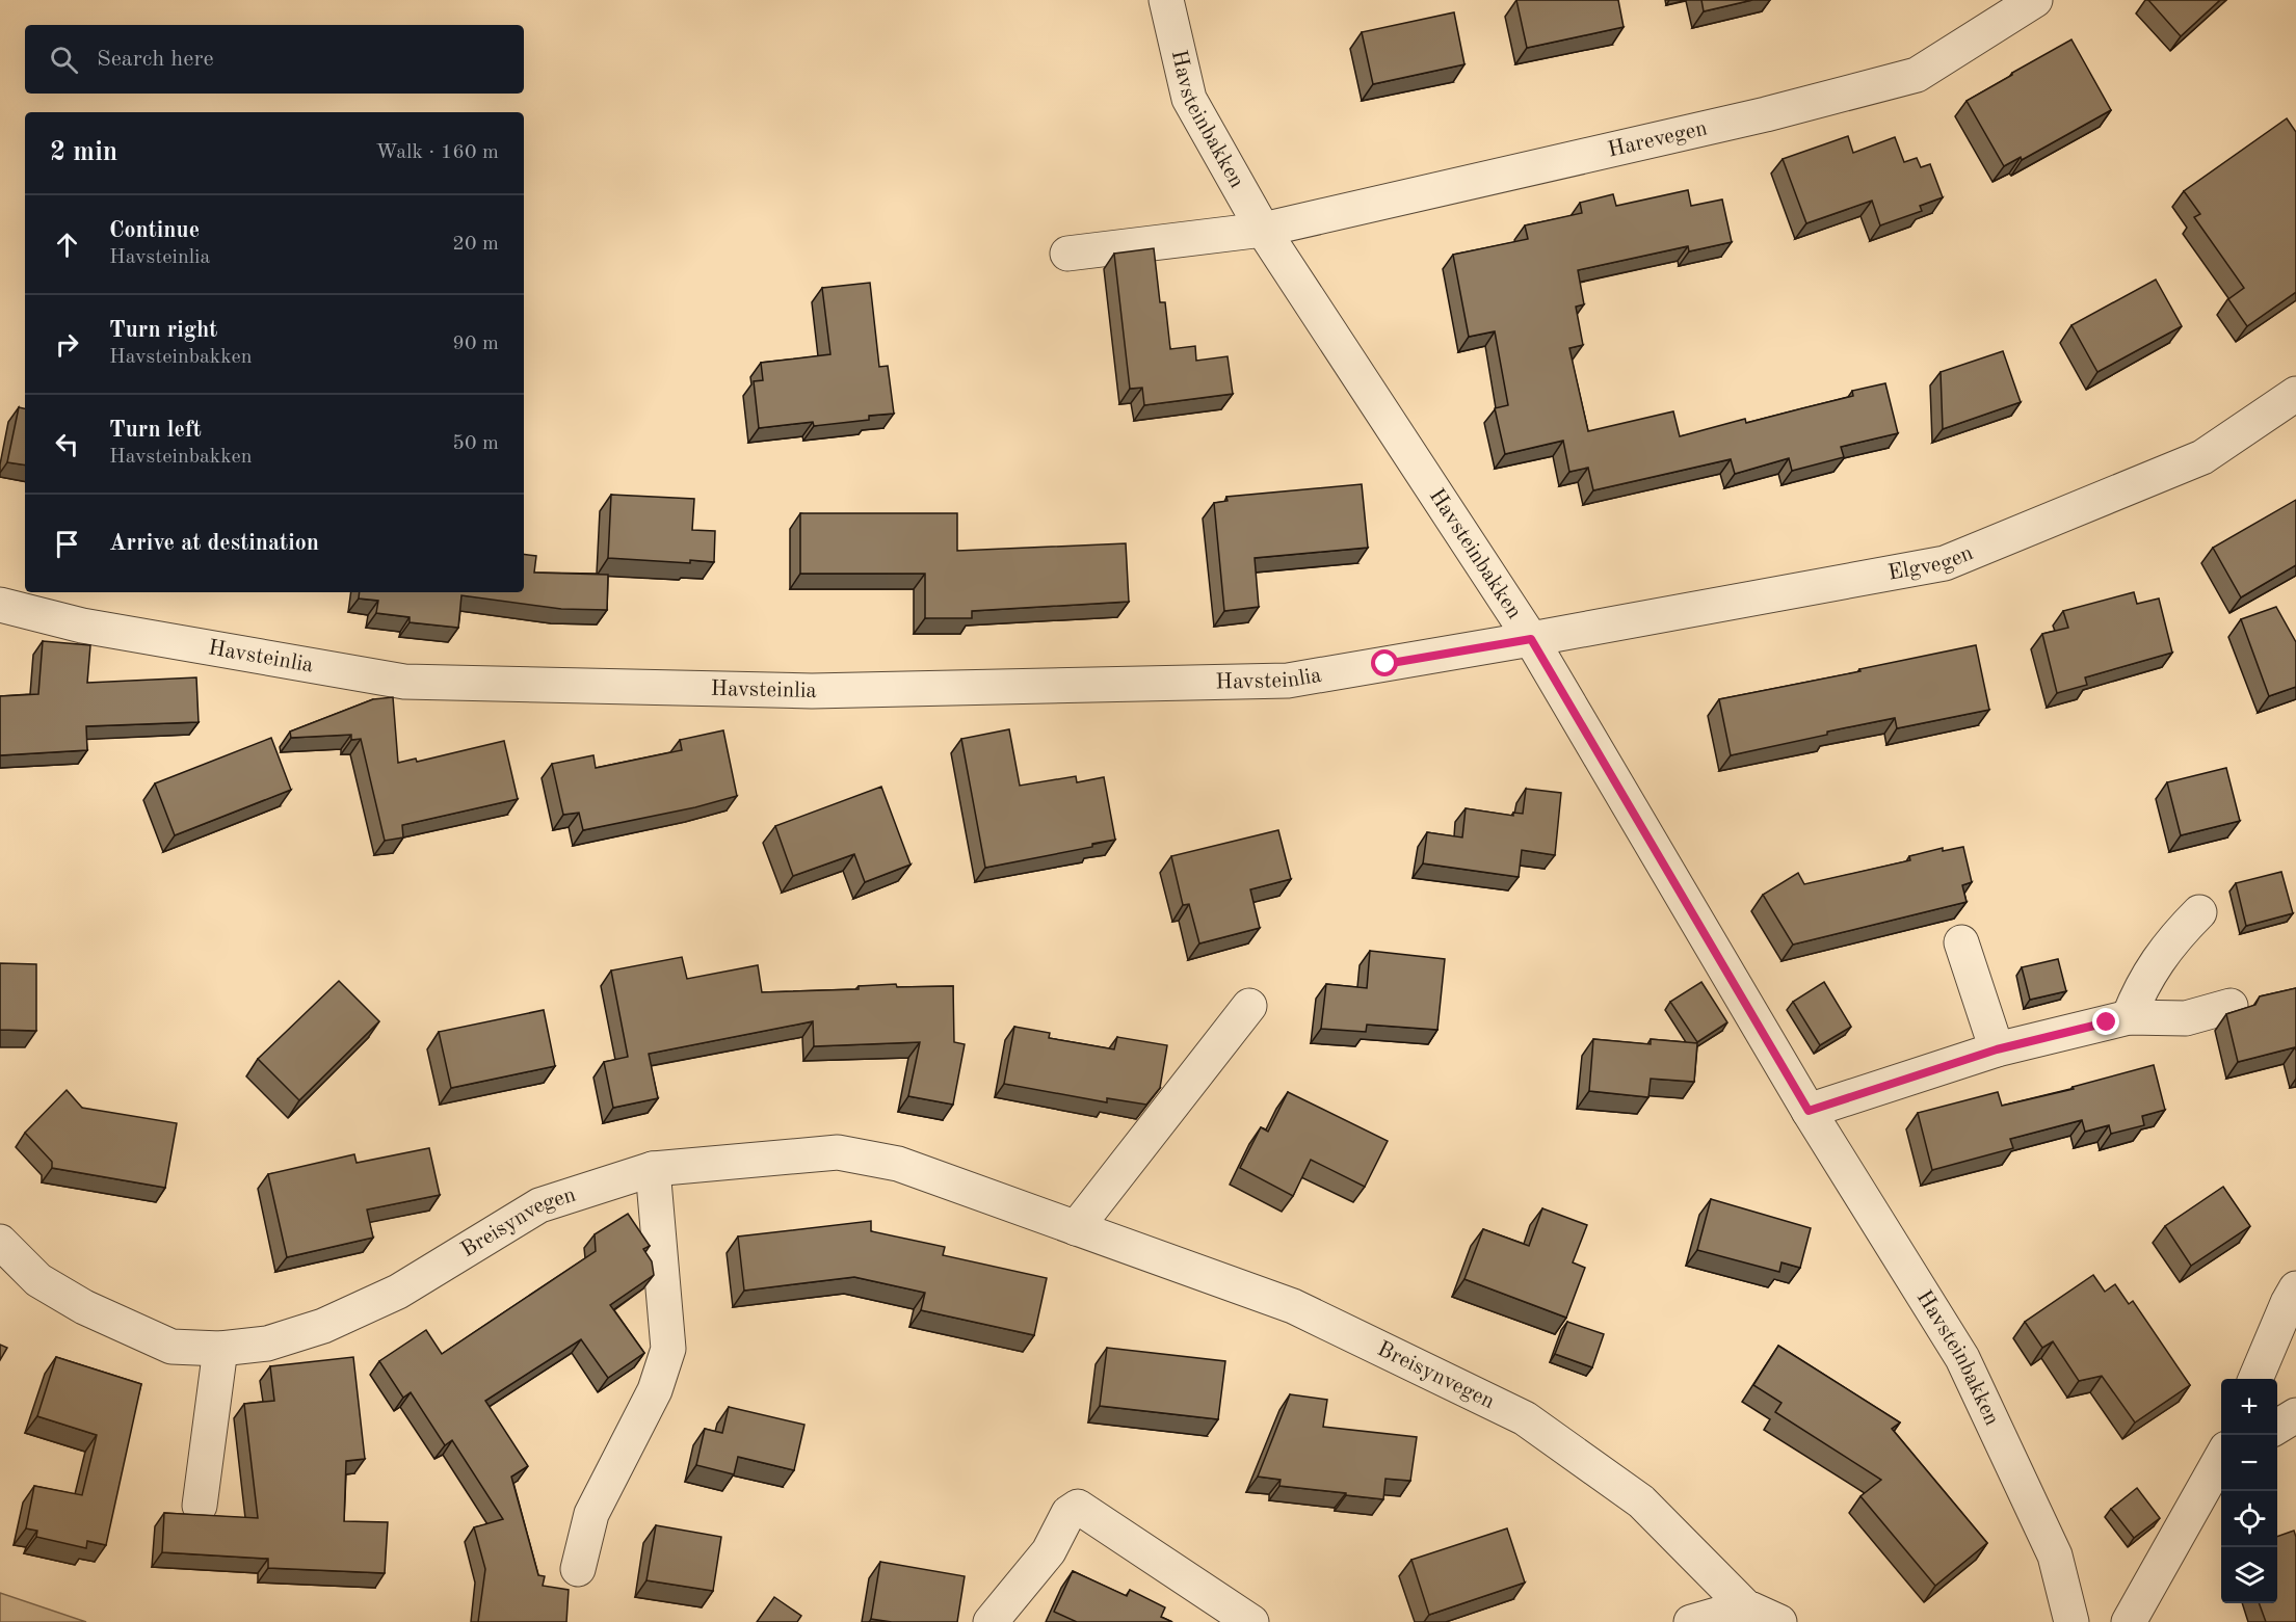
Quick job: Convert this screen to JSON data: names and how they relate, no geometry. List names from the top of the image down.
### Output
{
  "streets": {
    "street": [
      "Havsteinbakken",
      "Harevegen",
      "Elgvegen",
      "Havsteinlia",
      "Breisynvegen"
    ]
  },
  "crossings": [
    ["Havsteinbakken", "Harevegen"],
    ["Havsteinbakken", "Elgvegen"],
    ["Havsteinbakken", "Havsteinlia"],
    ["Elgvegen", "Havsteinlia"]
  ],
  "page": {
    "search": "Search here",
    "heading": ["2 min", "Walk · 160 m"],
    "list": [
      ["Continue", "Havsteinlia", "20 m"],
      ["Turn right", "Havsteinbakken", "90 m"],
      ["Turn left", "Havsteinbakken", "50 m"],
      "Arrive at destination"
    ],
    "map_buttons": ["+", "−"]
  }
}
